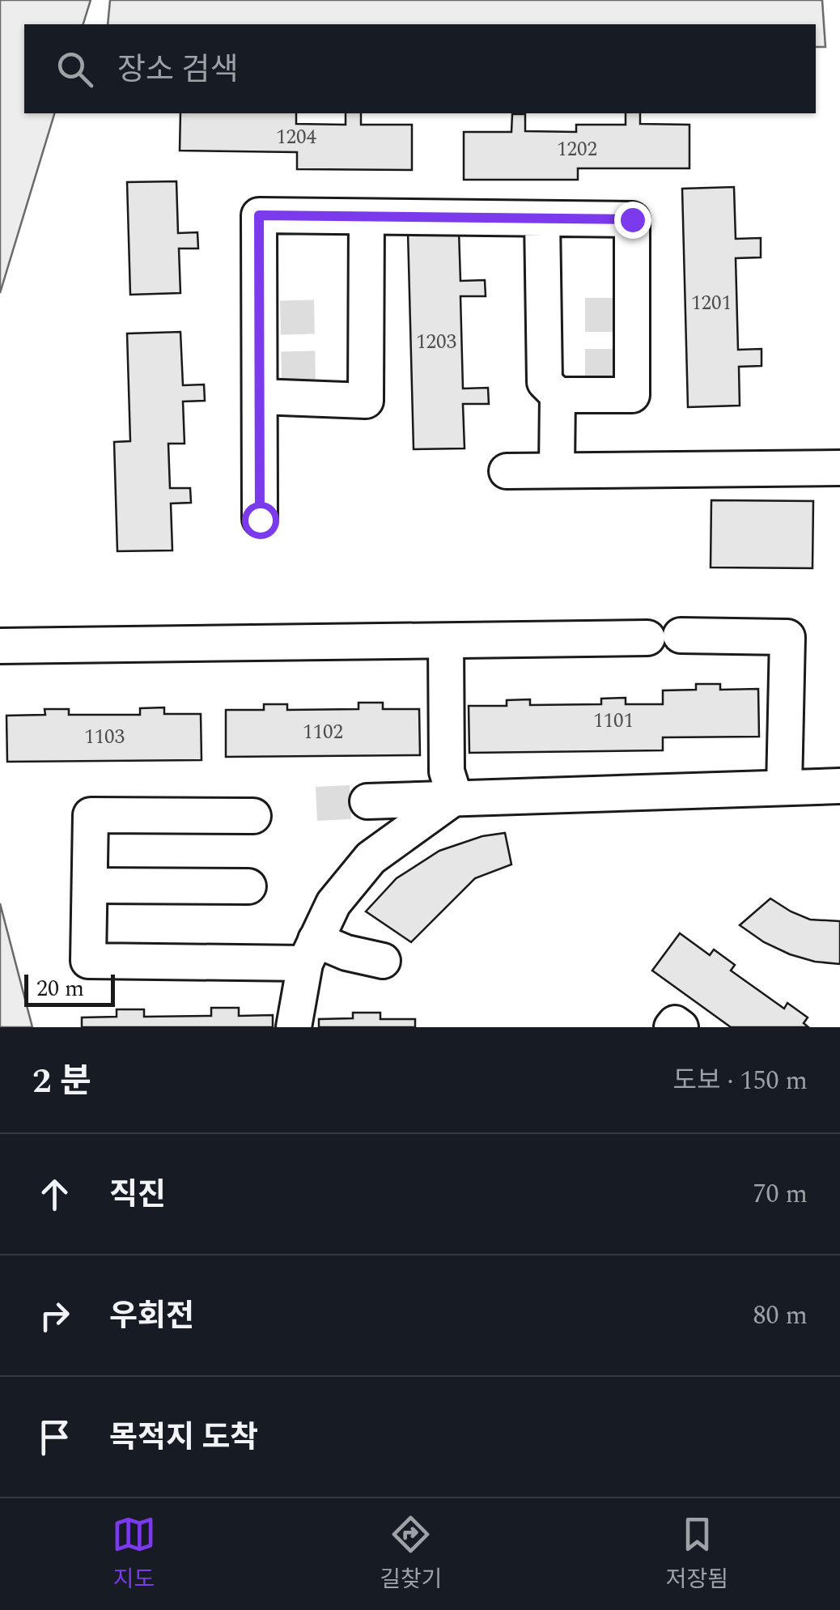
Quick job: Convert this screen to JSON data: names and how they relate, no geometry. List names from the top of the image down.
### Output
{
  "house_numbers": [
    "1204",
    "1202",
    "1201",
    "1203",
    "1101",
    "1102",
    "1103"
  ],
  "scale_bar": "20 m",
  "page": {
    "search": "장소 검색",
    "scale": "20 m",
    "heading": ["2 분", "도보 · 150 m"],
    "list": [
      ["직진", "70 m"],
      ["우회전", "80 m"],
      "목적지 도착"
    ],
    "nav": ["지도", "길찾기", "저장됨"]
  }
}
